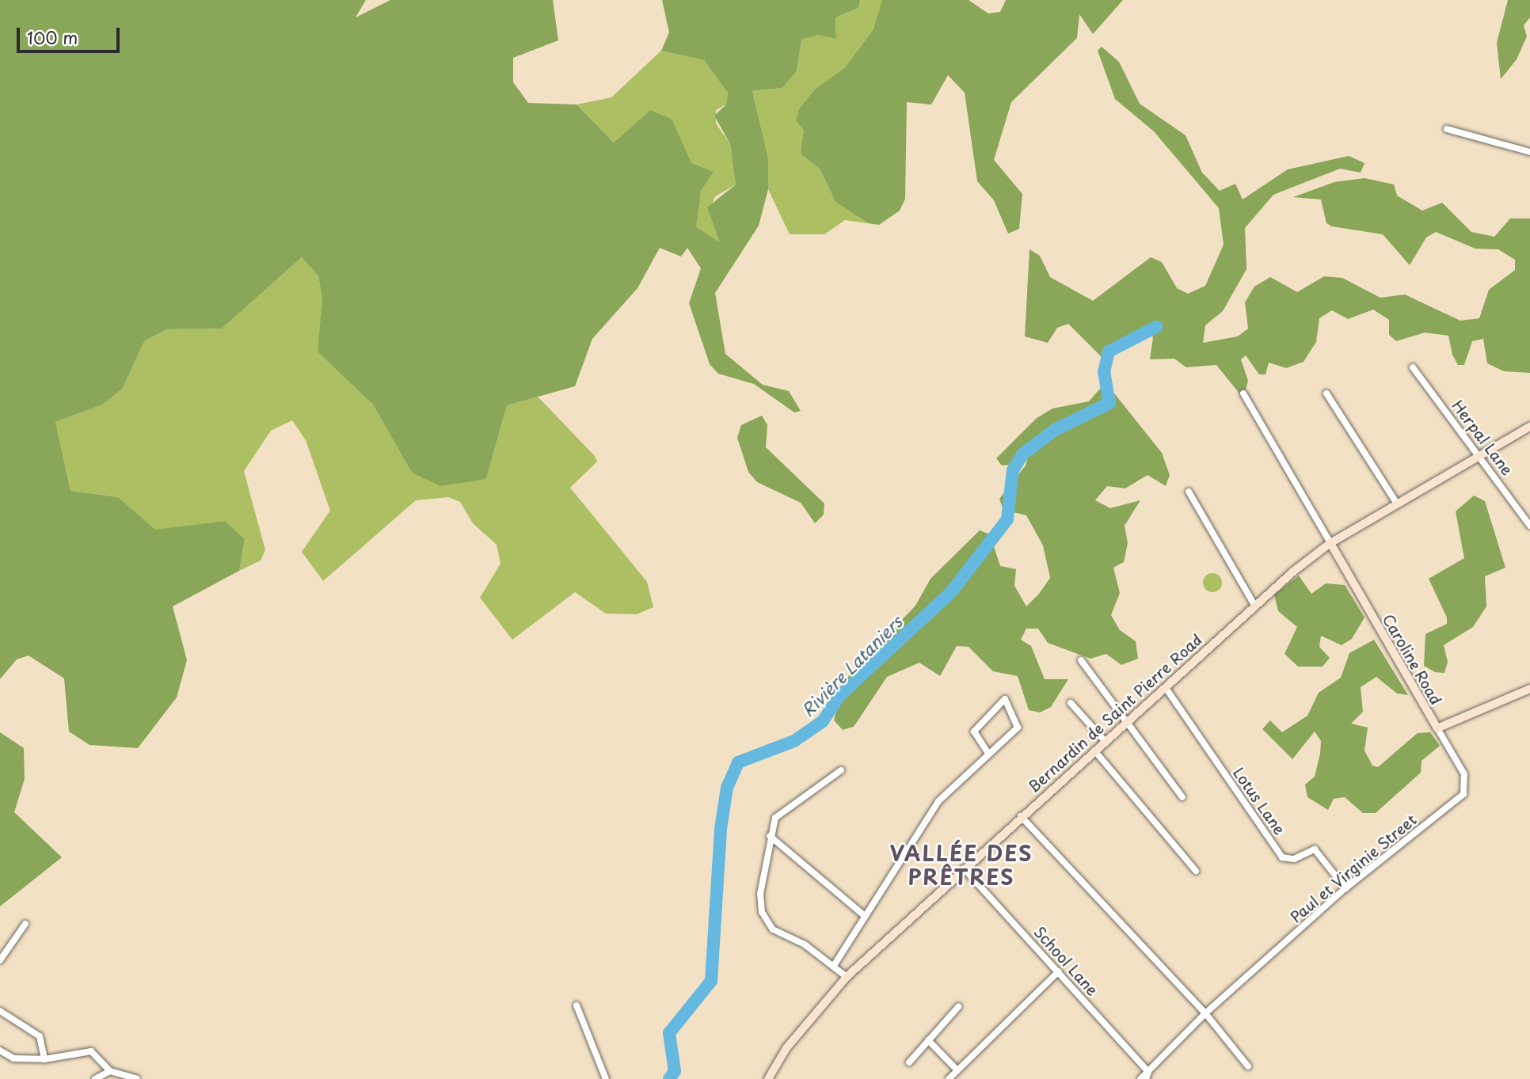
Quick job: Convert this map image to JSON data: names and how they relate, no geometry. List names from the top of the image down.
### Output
{
  "streets": {
    "main road": ["Caroline Road", "Bernardin de Saint Pierre Road"],
    "street": [
      "Herpal Lane",
      "Lotus Lane",
      "Paul et Virginie Street",
      "School Lane"
    ]
  },
  "crossings": [
    ["Herpal Lane", "Bernardin de Saint Pierre Road"],
    ["Caroline Road", "Bernardin de Saint Pierre Road"],
    ["Caroline Road", "Paul et Virginie Street"],
    ["Bernardin de Saint Pierre Road", "Lotus Lane"],
    ["Bernardin de Saint Pierre Road", "School Lane"],
    ["Lotus Lane", "Paul et Virginie Street"],
    ["Paul et Virginie Street", "School Lane"]
  ],
  "districts": ["VALLÉE DES PRÊTRES"],
  "water": ["Rivière Lataniers"],
  "scale_bar": "100 m"
}
